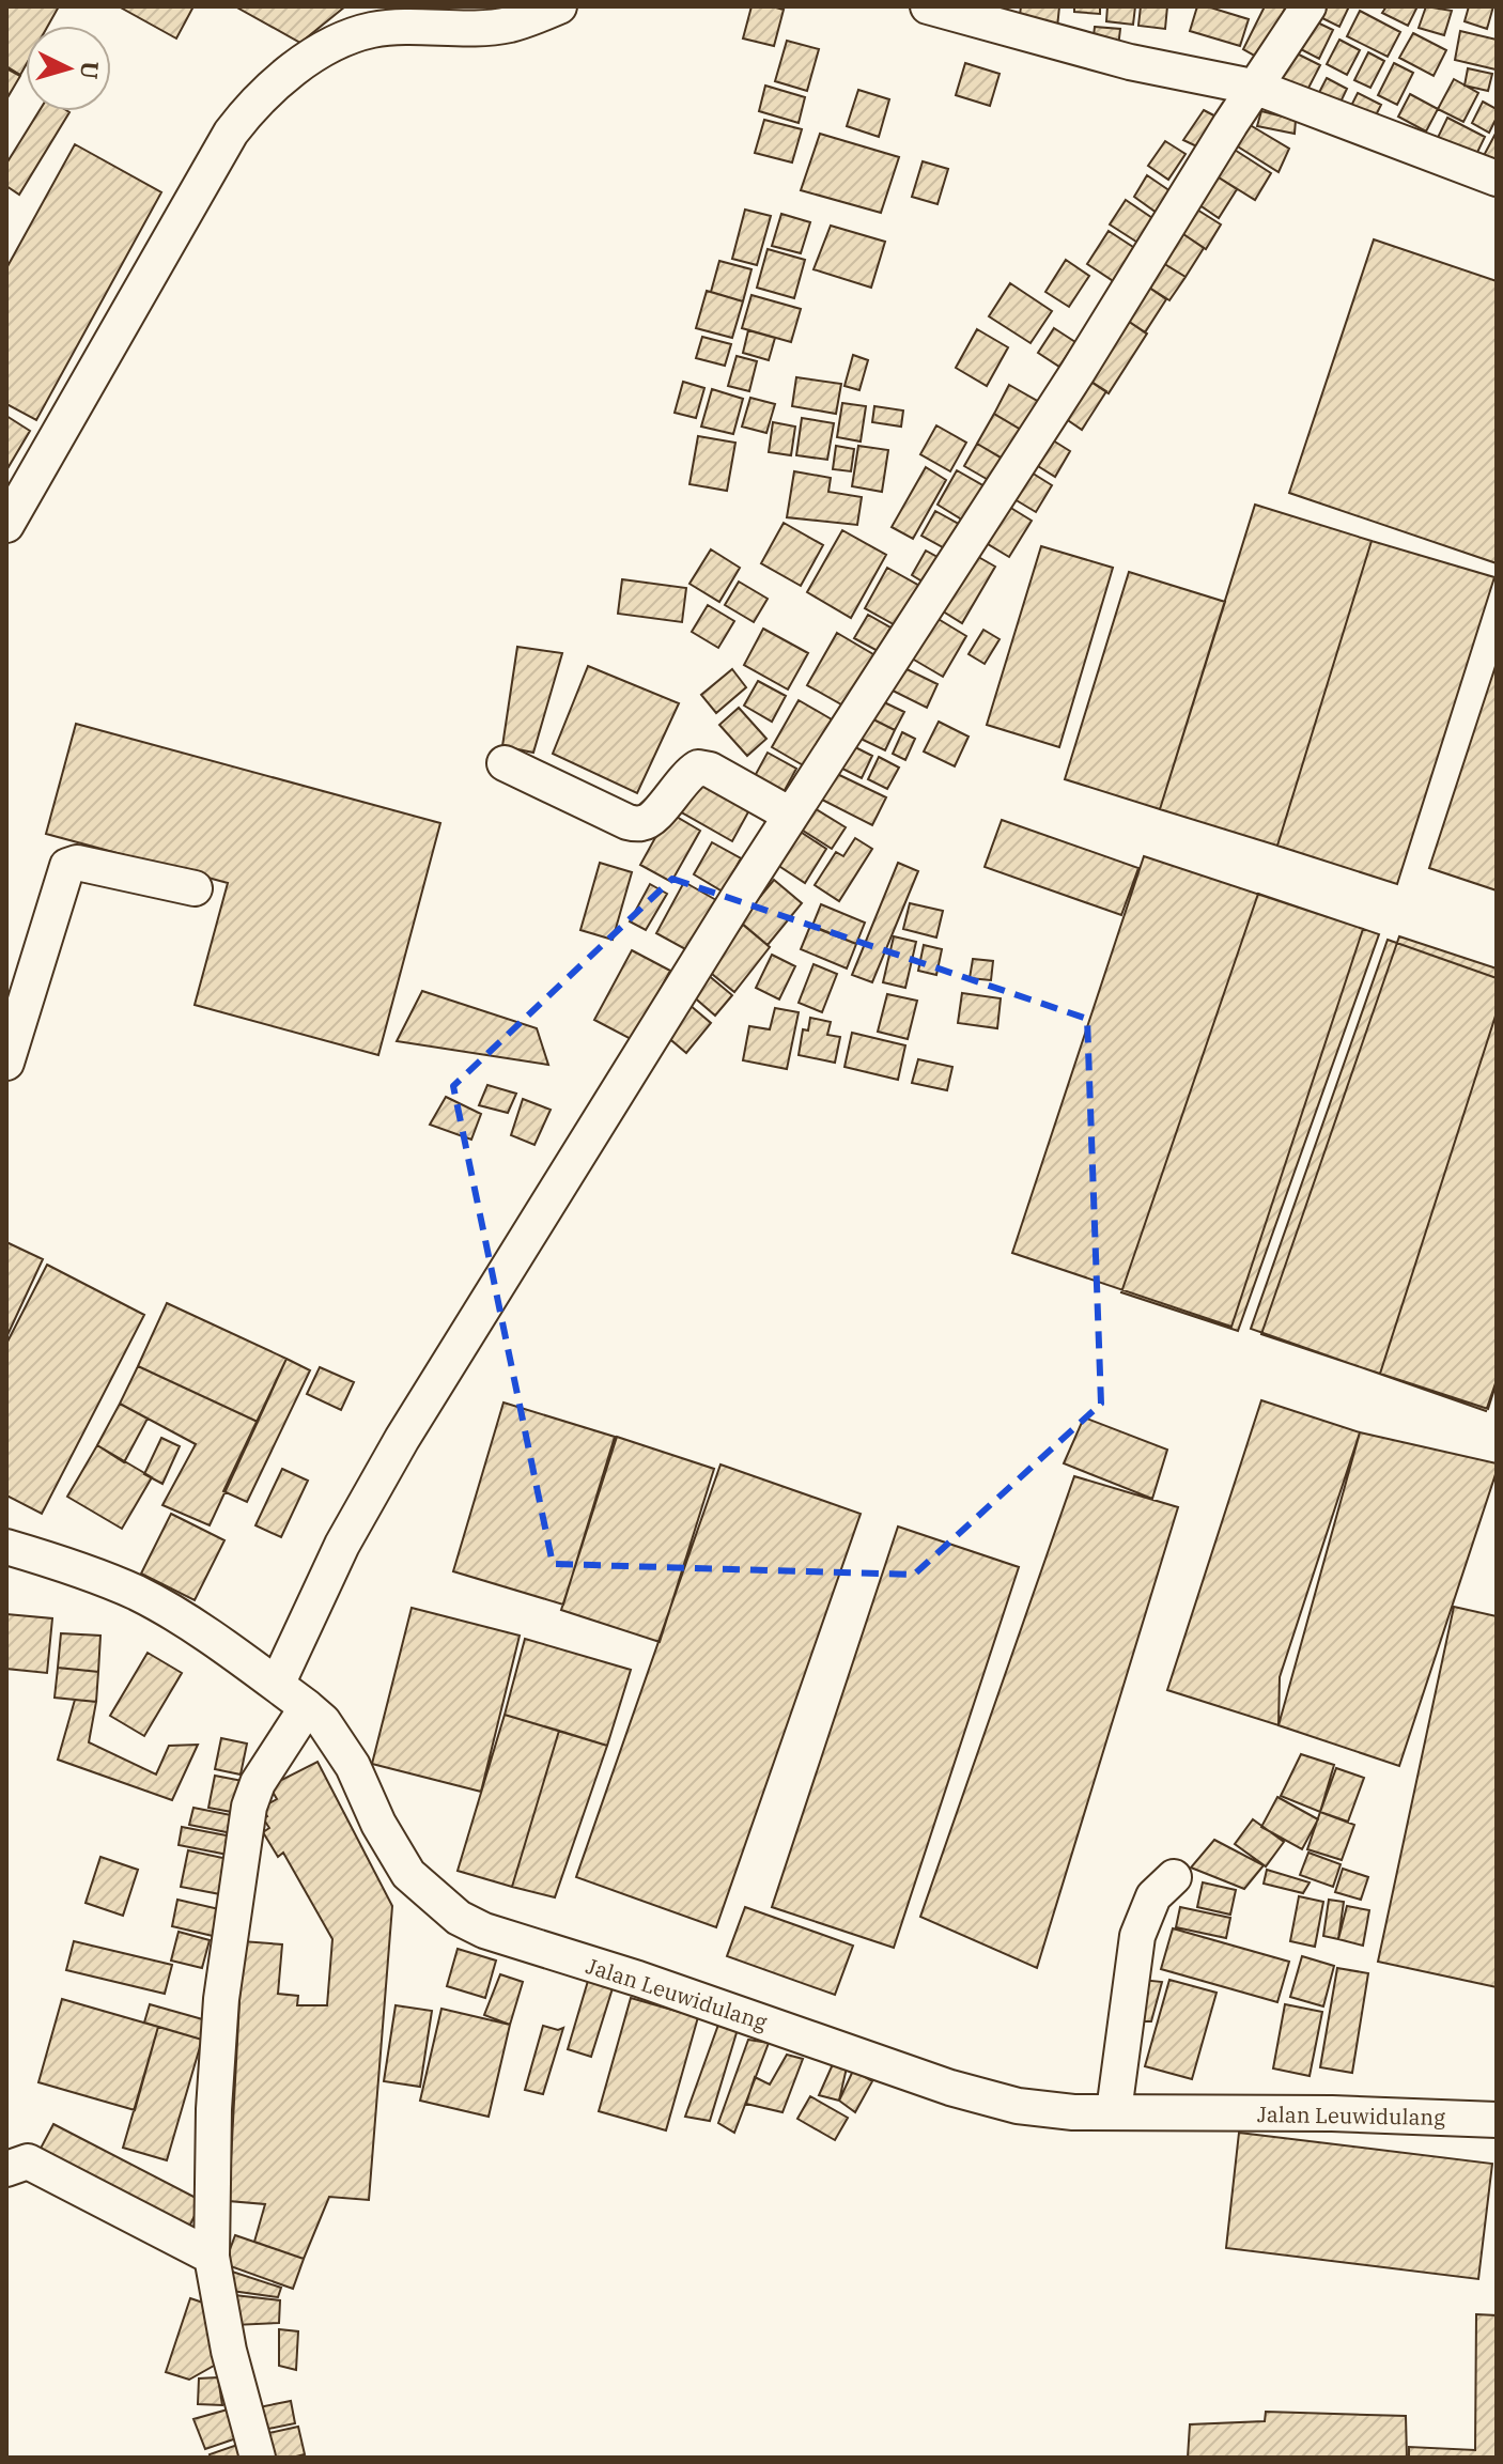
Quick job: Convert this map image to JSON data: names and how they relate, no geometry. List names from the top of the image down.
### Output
{
  "streets": {
    "street": ["Jalan Leuwidulang"]
  },
  "north": "right"
}
